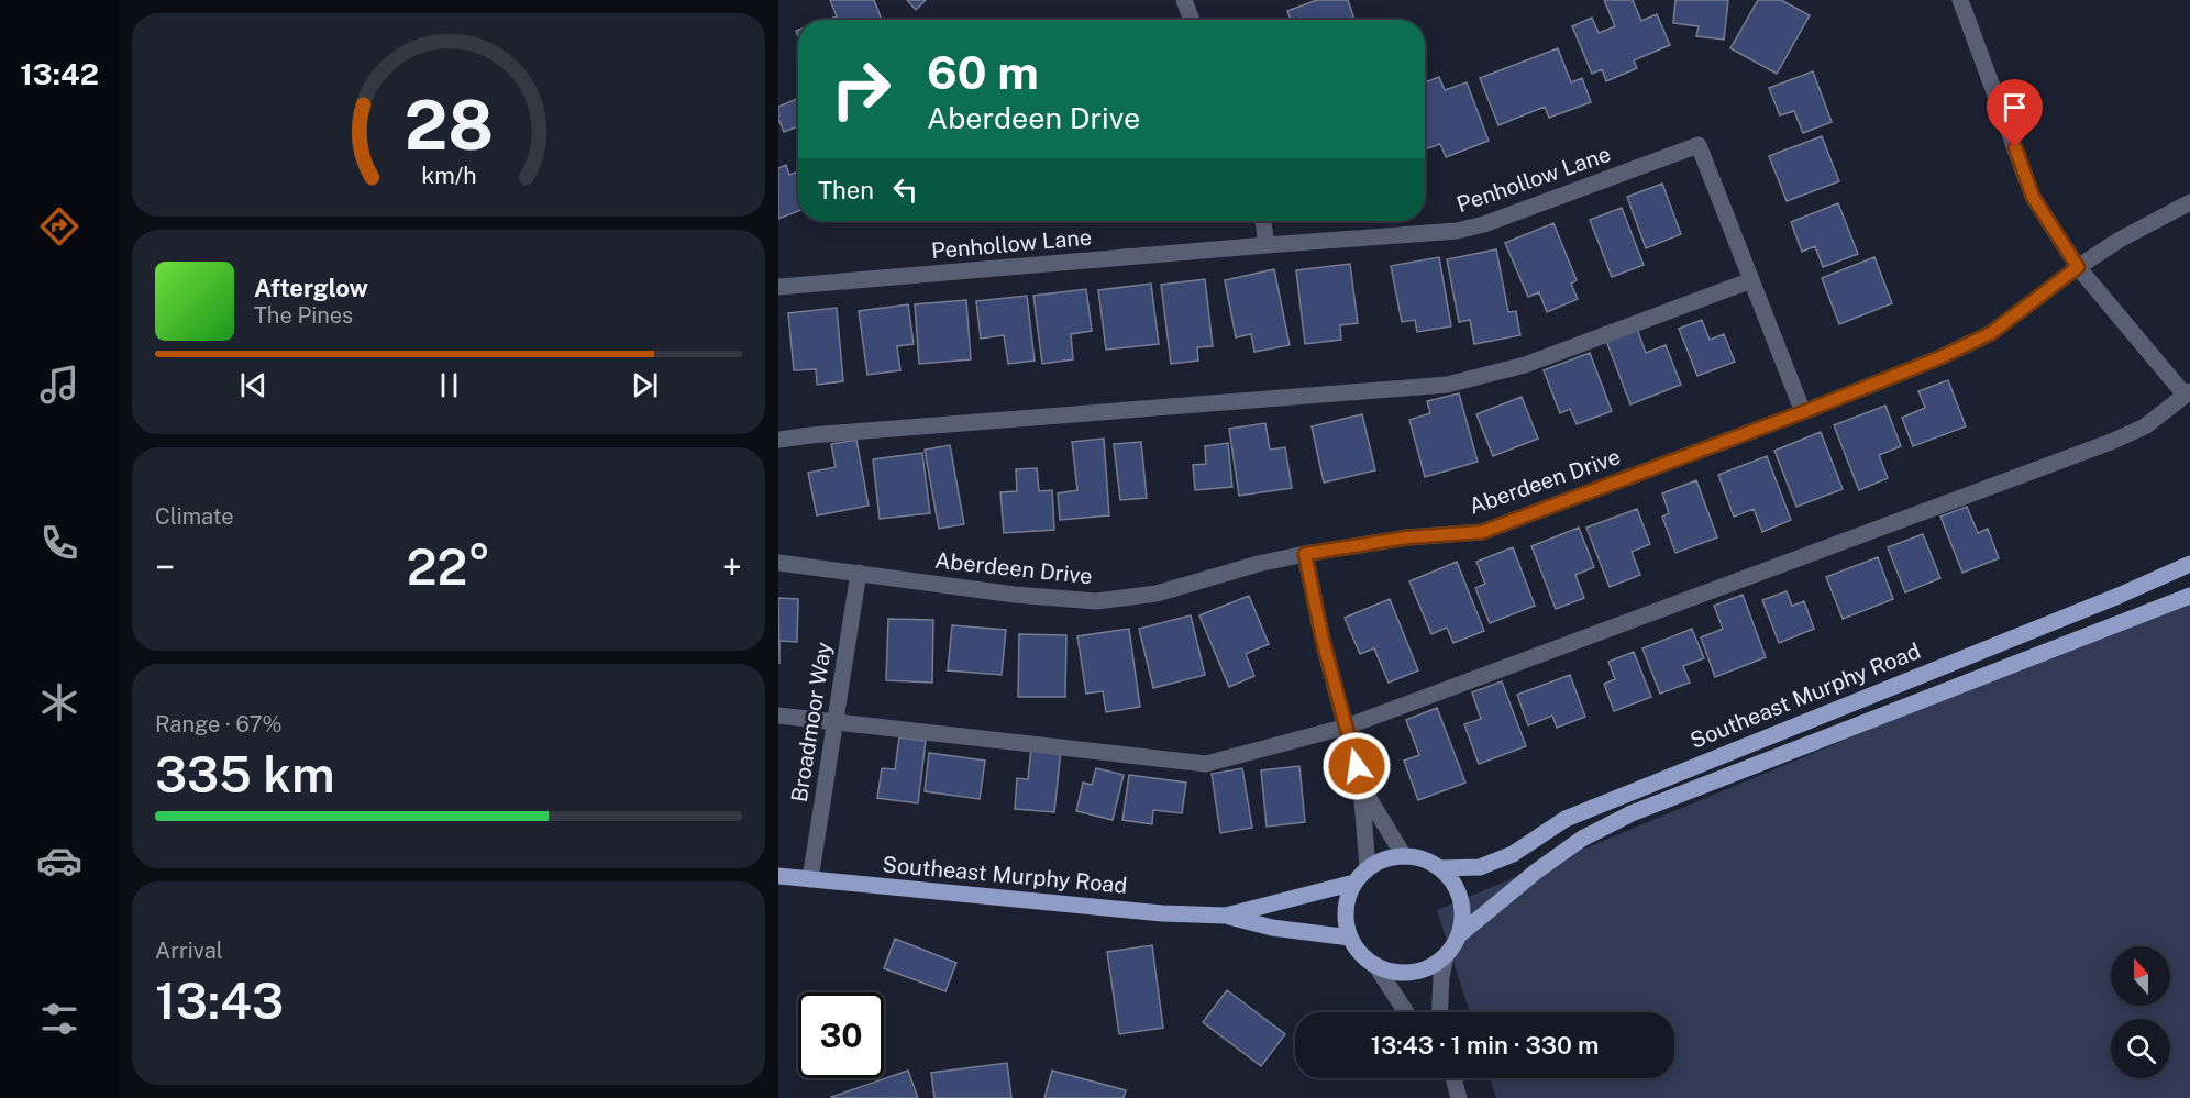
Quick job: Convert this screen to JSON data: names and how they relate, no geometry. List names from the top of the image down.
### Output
{
  "streets": {
    "main road": ["Southeast Murphy Road"],
    "street": ["Penhollow Lane", "Aberdeen Drive", "Broadmoor Way"]
  },
  "crossings": [
    ["Penhollow Lane", "Aberdeen Drive"],
    ["Aberdeen Drive", "Broadmoor Way"],
    ["Southeast Murphy Road", "Broadmoor Way"]
  ],
  "north": "top",
  "page": {
    "tabs": "13:42",
    "turn": ["60 m", "Aberdeen Drive"],
    "then": "Then",
    "song": ["Afterglow", "The Pines"],
    "tile": [
      "Climate",
      ["Range · 67%", "335 km"],
      ["Arrival", "13:43"]
    ],
    "heat": ["−", "22°", "+"],
    "limit": "30",
    "trip": "13:43 · 1 min · 330 m",
    "gauge": ["28", "km/h"]
  }
}
